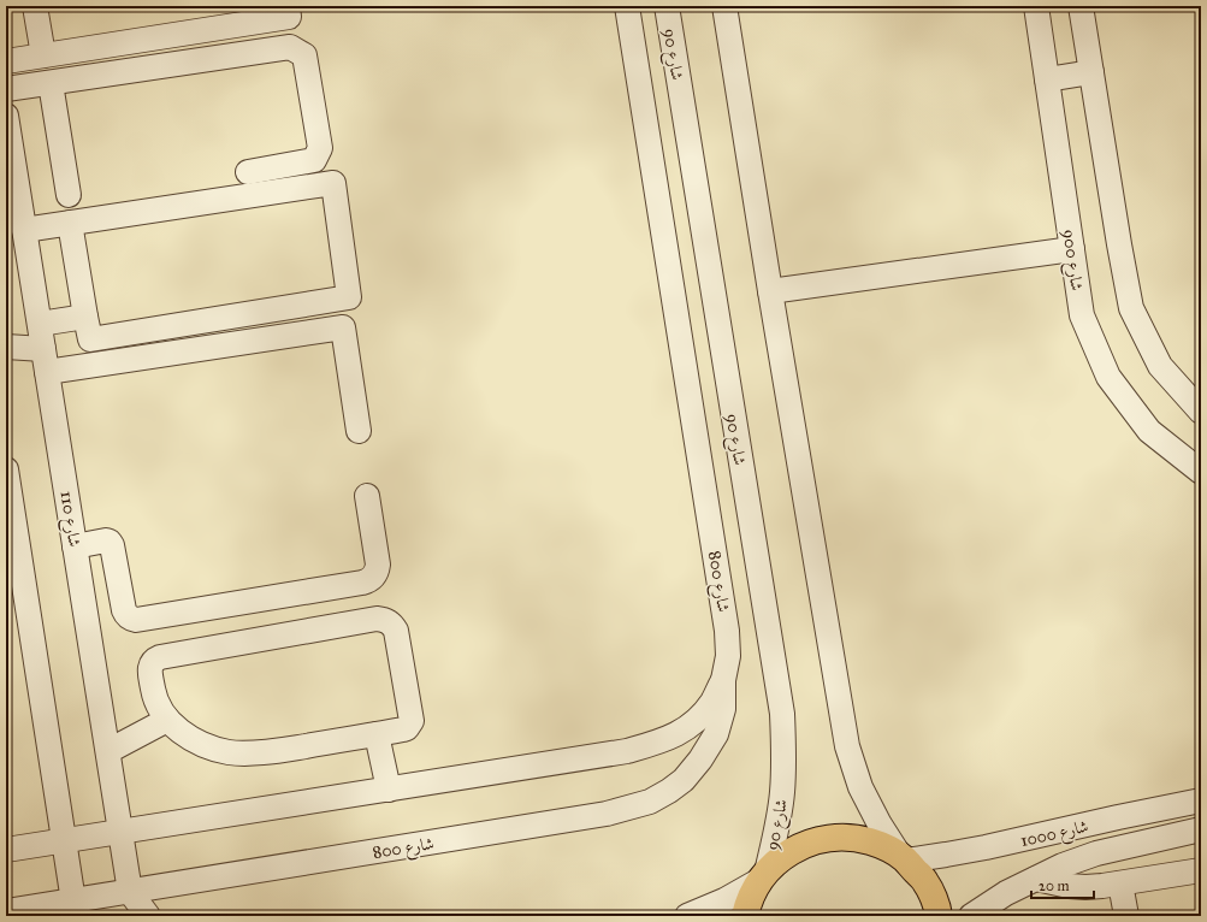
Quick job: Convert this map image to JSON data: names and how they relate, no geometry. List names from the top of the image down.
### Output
{
  "streets": {
    "street": [
      "شارع 90",
      "شارع 900",
      "شارع 110",
      "شارع 800",
      "شارع 1000"
    ]
  },
  "crossings": [
    ["شارع 110", "شارع 800"]
  ],
  "scale_bar": "20 m"
}
